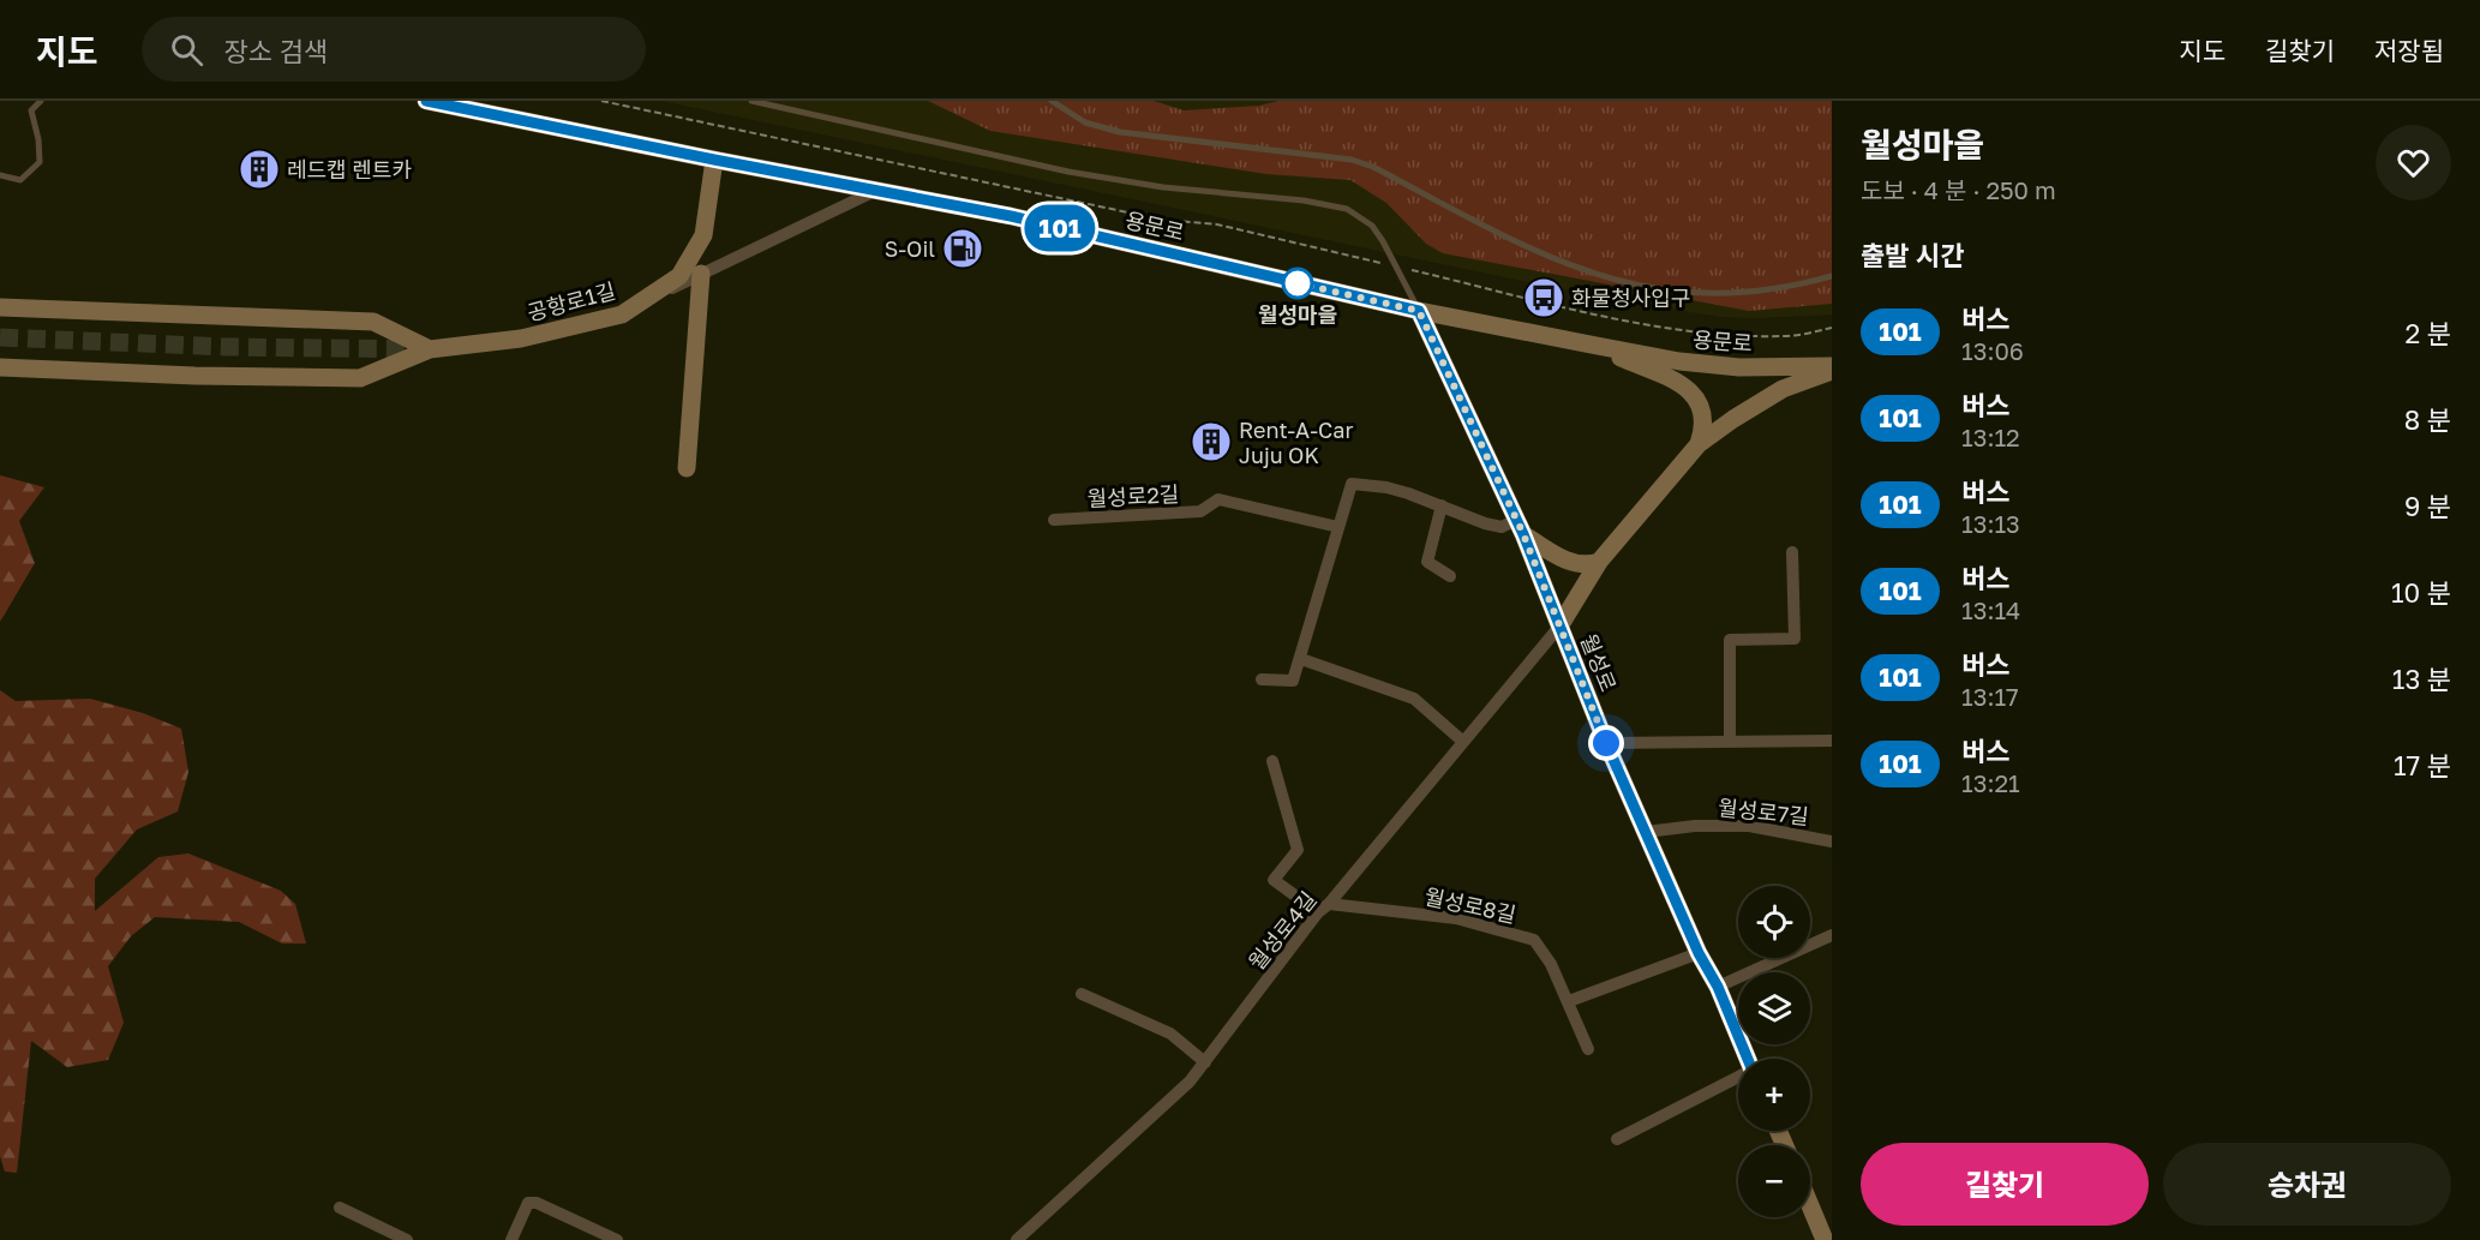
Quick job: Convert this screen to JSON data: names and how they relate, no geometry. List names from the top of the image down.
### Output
{
  "streets": {
    "street": [
      "용문로",
      "공항로1길",
      "월성로2길",
      "월성로",
      "월성로7길",
      "월성로8길",
      "월성로4길"
    ]
  },
  "crossings": [
    ["용문로", "공항로1길"],
    ["용문로", "월성로"],
    ["월성로", "월성로7길"],
    ["월성로", "월성로4길"],
    ["월성로8길", "월성로4길"]
  ],
  "places": {
    "building": ["레드캡 렌트카", "Rent-A-Car Juju OK"],
    "fuel station": ["S-Oil"],
    "other": ["월성마을"],
    "bus stop": ["화물청사입구"]
  },
  "lines": ["bus line 101"],
  "page": {
    "header": "지도",
    "search": "장소 검색",
    "nav": ["지도", "길찾기", "저장됨"],
    "on_map": "101",
    "heading": [
      ["월성마을", "도보 · 4 분 · 250 m"],
      "출발 시간"
    ],
    "list": [
      {
        "mark": "101",
        "name": "버스",
        "note": "13:06",
        "value": "2 분"
      },
      {
        "mark": "101",
        "name": "버스",
        "note": "13:12",
        "value": "8 분"
      },
      {
        "mark": "101",
        "name": "버스",
        "note": "13:13",
        "value": "9 분"
      },
      {
        "mark": "101",
        "name": "버스",
        "note": "13:14",
        "value": "10 분"
      },
      {
        "mark": "101",
        "name": "버스",
        "note": "13:17",
        "value": "13 분"
      },
      {
        "mark": "101",
        "name": "버스",
        "note": "13:21",
        "value": "17 분"
      }
    ],
    "map_buttons": ["+", "−"],
    "buttons": ["길찾기", "승차권"]
  }
}
